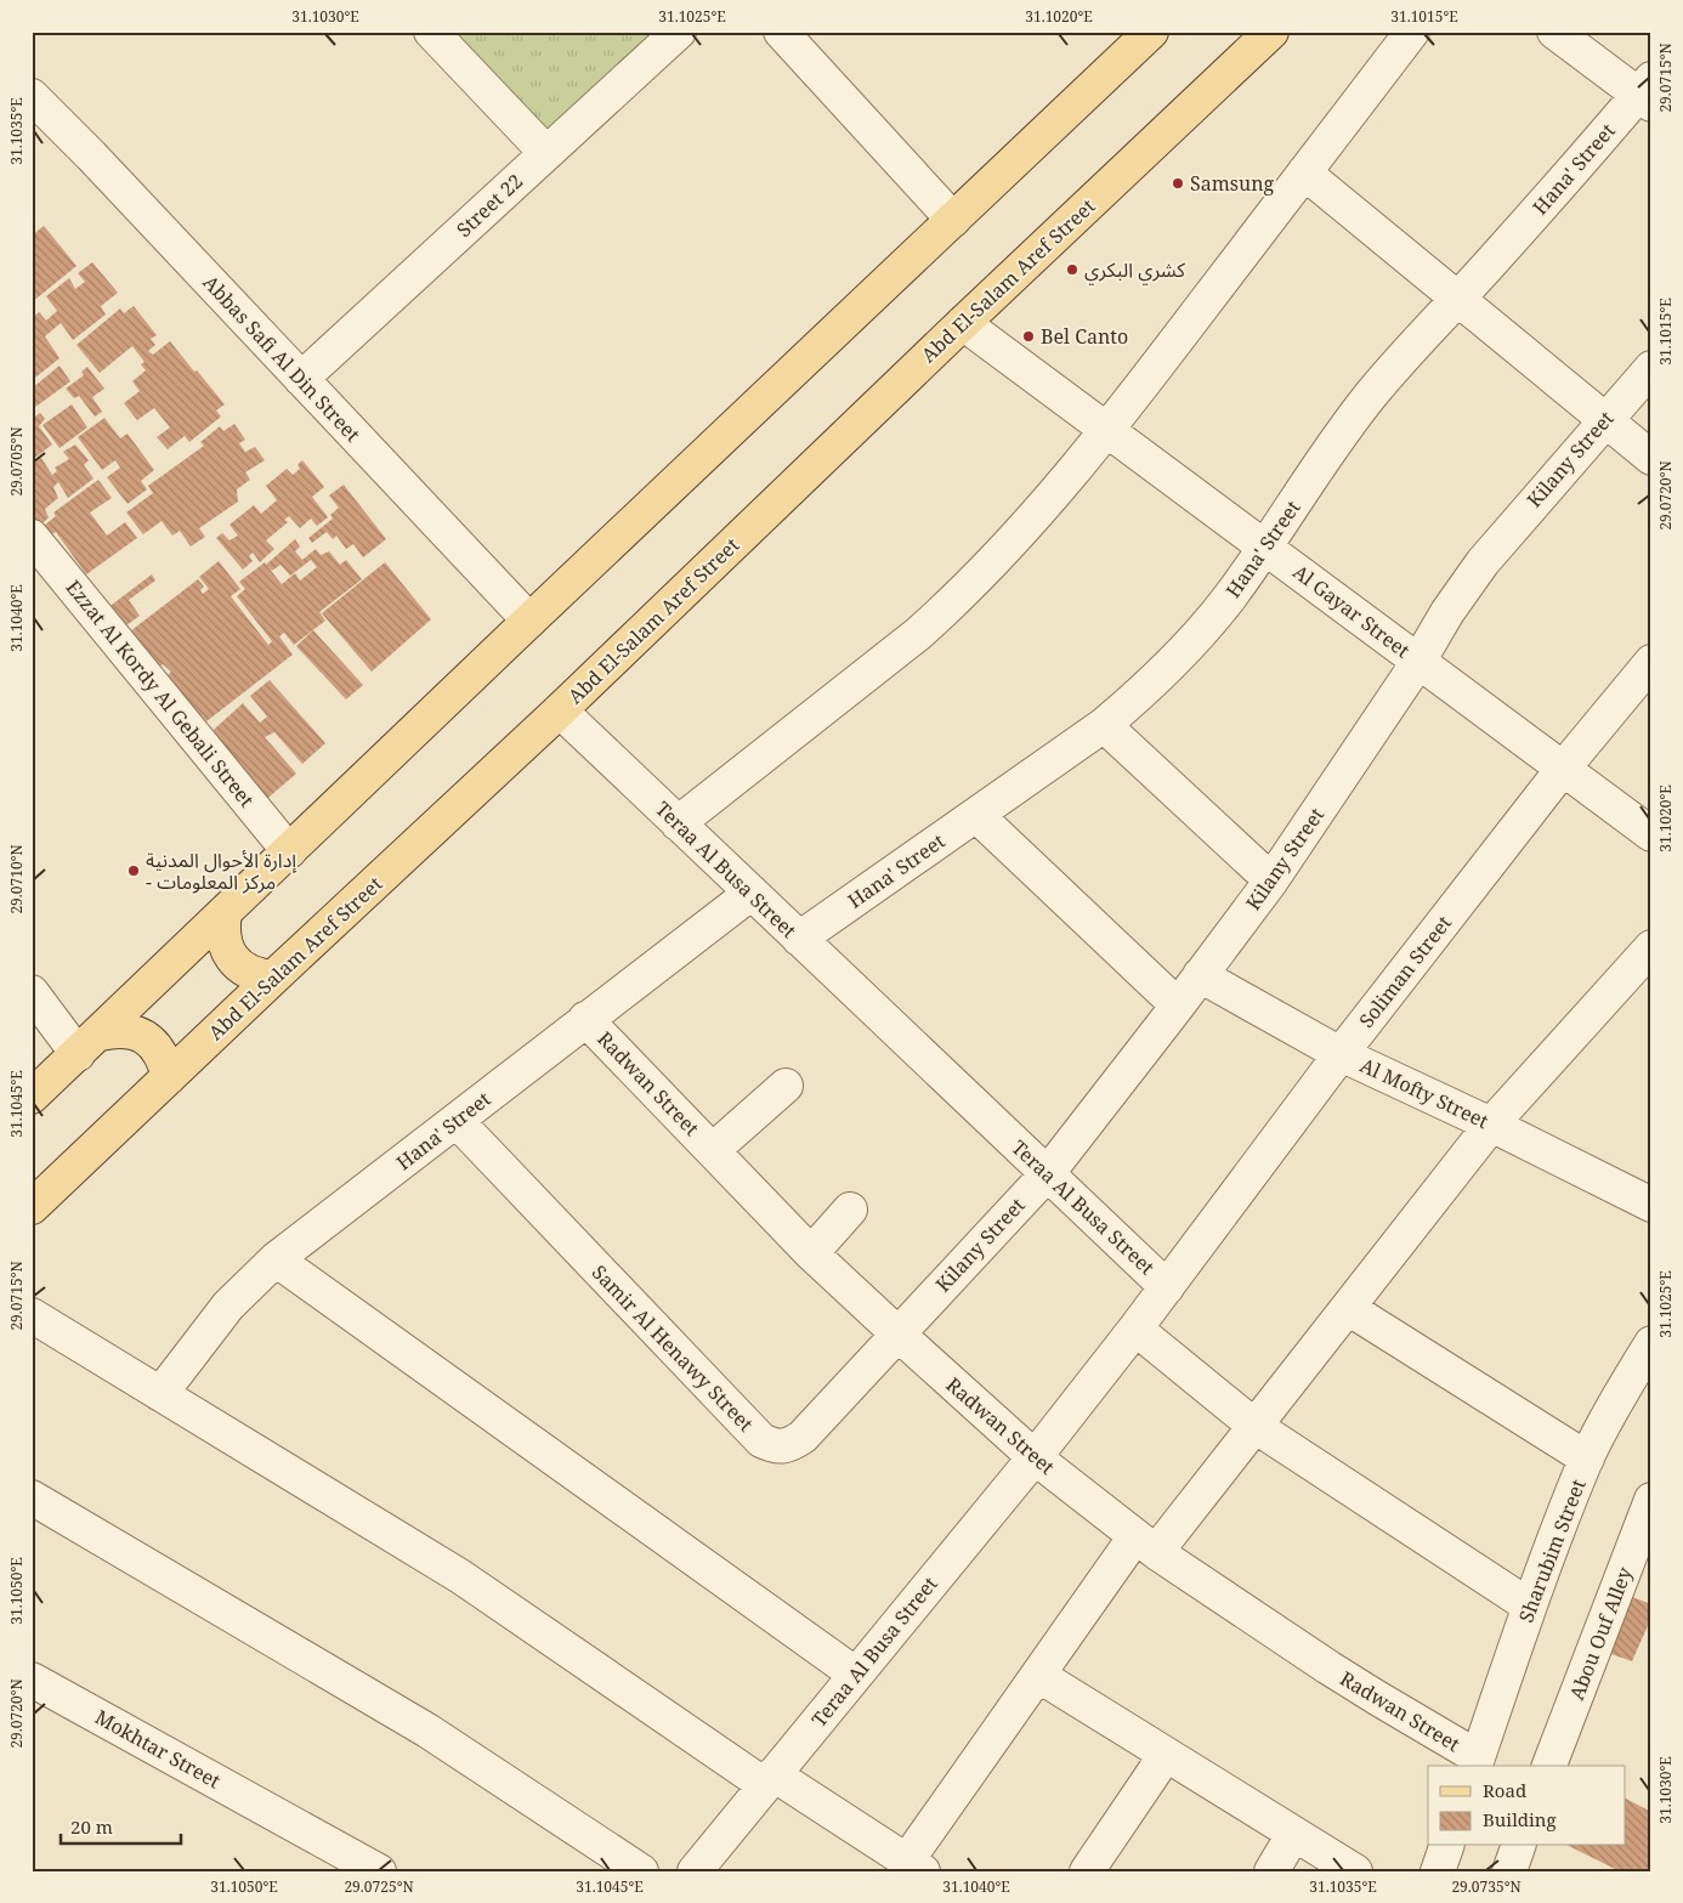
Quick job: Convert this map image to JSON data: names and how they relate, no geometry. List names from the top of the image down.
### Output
{
  "streets": {
    "main road": ["Abd El-Salam Aref Street"],
    "street": [
      "Hana' Street",
      "Street 22",
      "Abbas Safi Al Din Street",
      "Kilany Street",
      "Al Gayar Street",
      "Ezzat Al Kordy Al Gebali Street",
      "Teraa Al Busa Street",
      "Soliman Street",
      "Radwan Street",
      "Al Mofty Street",
      "Samir Al Henawy Street",
      "Sharubim Street",
      "Abou Ouf Alley",
      "Mokhtar Street"
    ]
  },
  "crossings": [
    ["Hana' Street", "Al Gayar Street"],
    ["Hana' Street", "Teraa Al Busa Street"],
    ["Hana' Street", "Radwan Street"],
    ["Hana' Street", "Samir Al Henawy Street"],
    ["Street 22", "Abbas Safi Al Din Street"],
    ["Abd El-Salam Aref Street", "Al Gayar Street"],
    ["Abd El-Salam Aref Street", "Teraa Al Busa Street"],
    ["Kilany Street", "Al Gayar Street"],
    ["Kilany Street", "Teraa Al Busa Street"],
    ["Kilany Street", "Radwan Street"],
    ["Kilany Street", "Al Mofty Street"],
    ["Kilany Street", "Samir Al Henawy Street"],
    ["Al Gayar Street", "Soliman Street"],
    ["Teraa Al Busa Street", "Soliman Street"],
    ["Teraa Al Busa Street", "Radwan Street"],
    ["Soliman Street", "Al Mofty Street"],
    ["Radwan Street", "Samir Al Henawy Street"],
    ["Radwan Street", "Sharubim Street"]
  ],
  "places": [
    "Samsung",
    "كشري البكري",
    "Bel Canto",
    "إدارة الأحوال المدنية - مركز المعلومات"
  ],
  "legend": ["Road", "Building"],
  "scale_bar": "20 m",
  "coordinates": [
    "31.1030°E",
    "31.1025°E",
    "31.1020°E",
    "31.1015°E",
    "29.0715°N",
    "31.1035°E",
    "29.0705°N",
    "29.0720°N",
    "31.1040°E",
    "29.0710°N",
    "31.1045°E",
    "31.1050°E",
    "29.0725°N",
    "29.0735°N"
  ]
}
